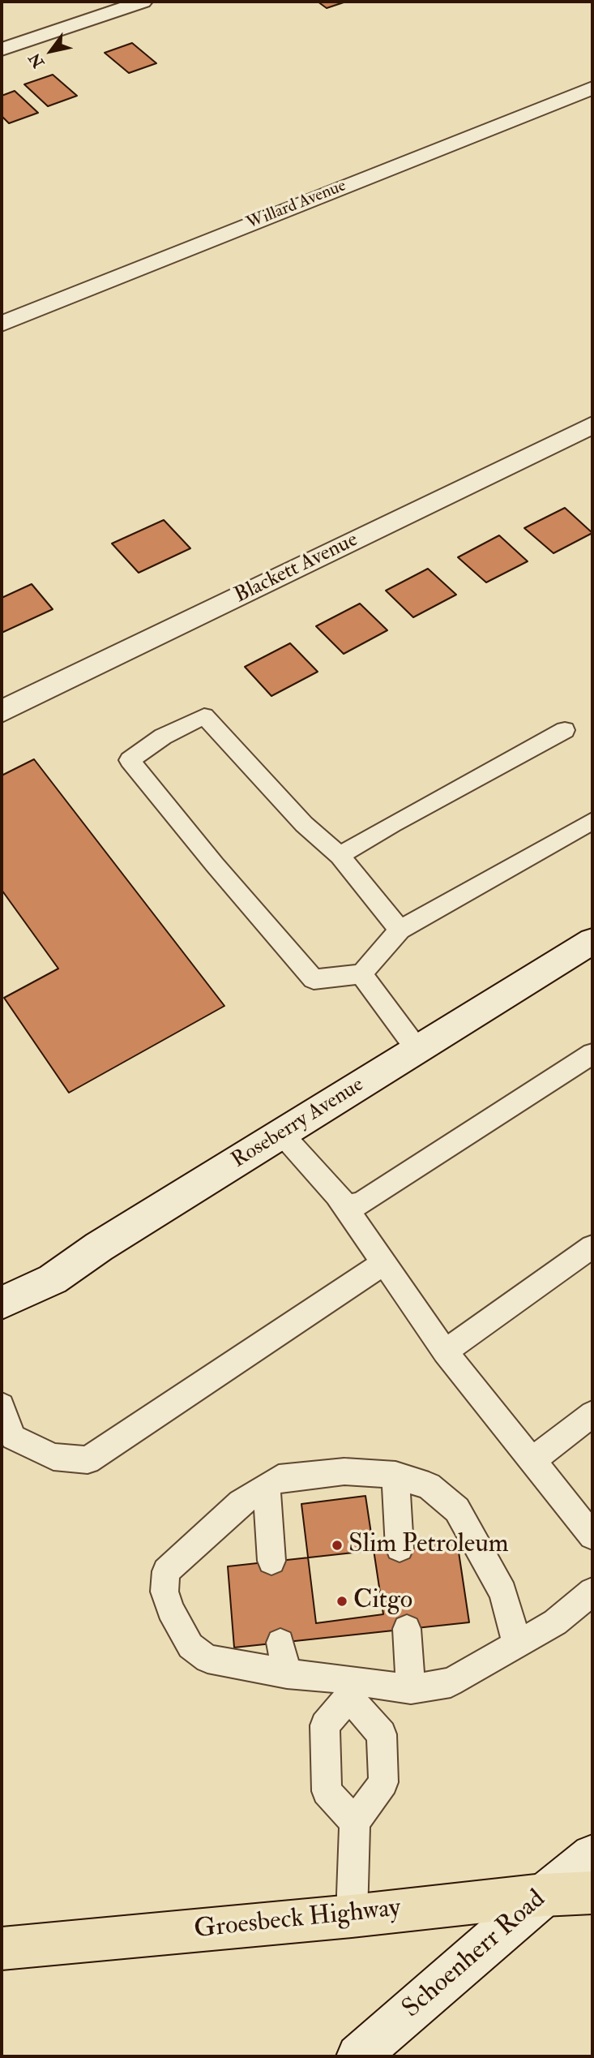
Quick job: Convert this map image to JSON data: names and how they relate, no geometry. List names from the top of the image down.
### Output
{
  "streets": {
    "main road": ["Groesbeck Highway"],
    "street": [
      "Willard Avenue",
      "Blackett Avenue",
      "Roseberry Avenue",
      "Schoenherr Road"
    ]
  },
  "crossings": [
    ["Groesbeck Highway", "Schoenherr Road"]
  ],
  "places": ["Slim Petroleum", "Citgo"],
  "north": "bottom left"
}
